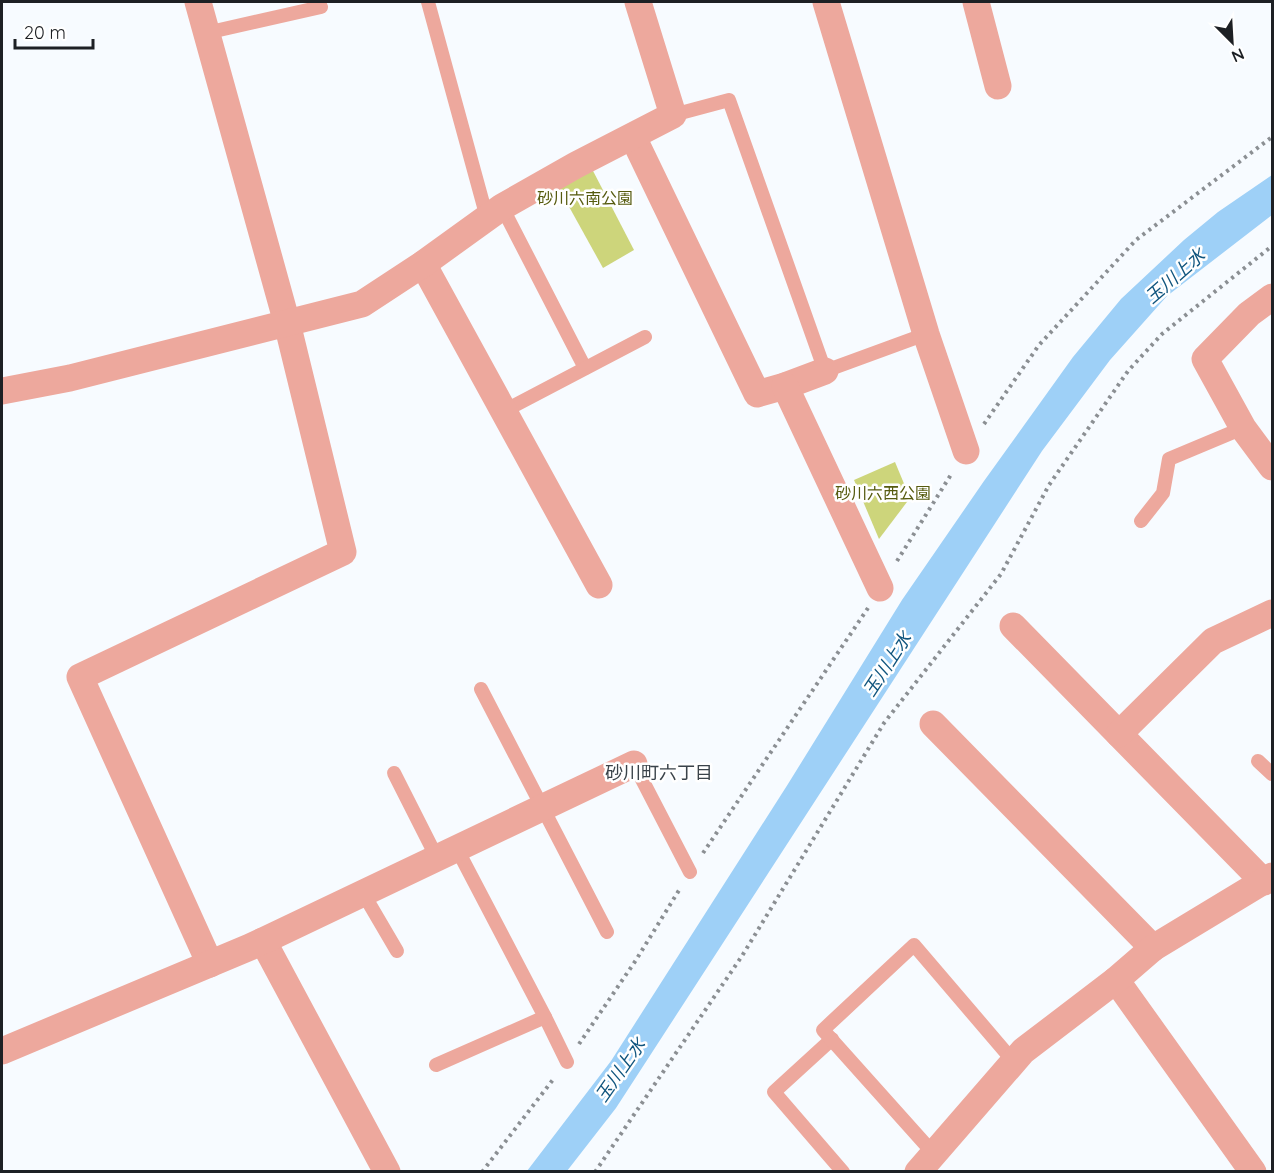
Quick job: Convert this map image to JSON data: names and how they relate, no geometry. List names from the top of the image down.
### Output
{
  "districts": ["砂川町六丁目"],
  "water": ["玉川上水"],
  "parks": ["砂川六南公園", "砂川六西公園"],
  "scale_bar": "20 m",
  "north": "bottom right"
}
